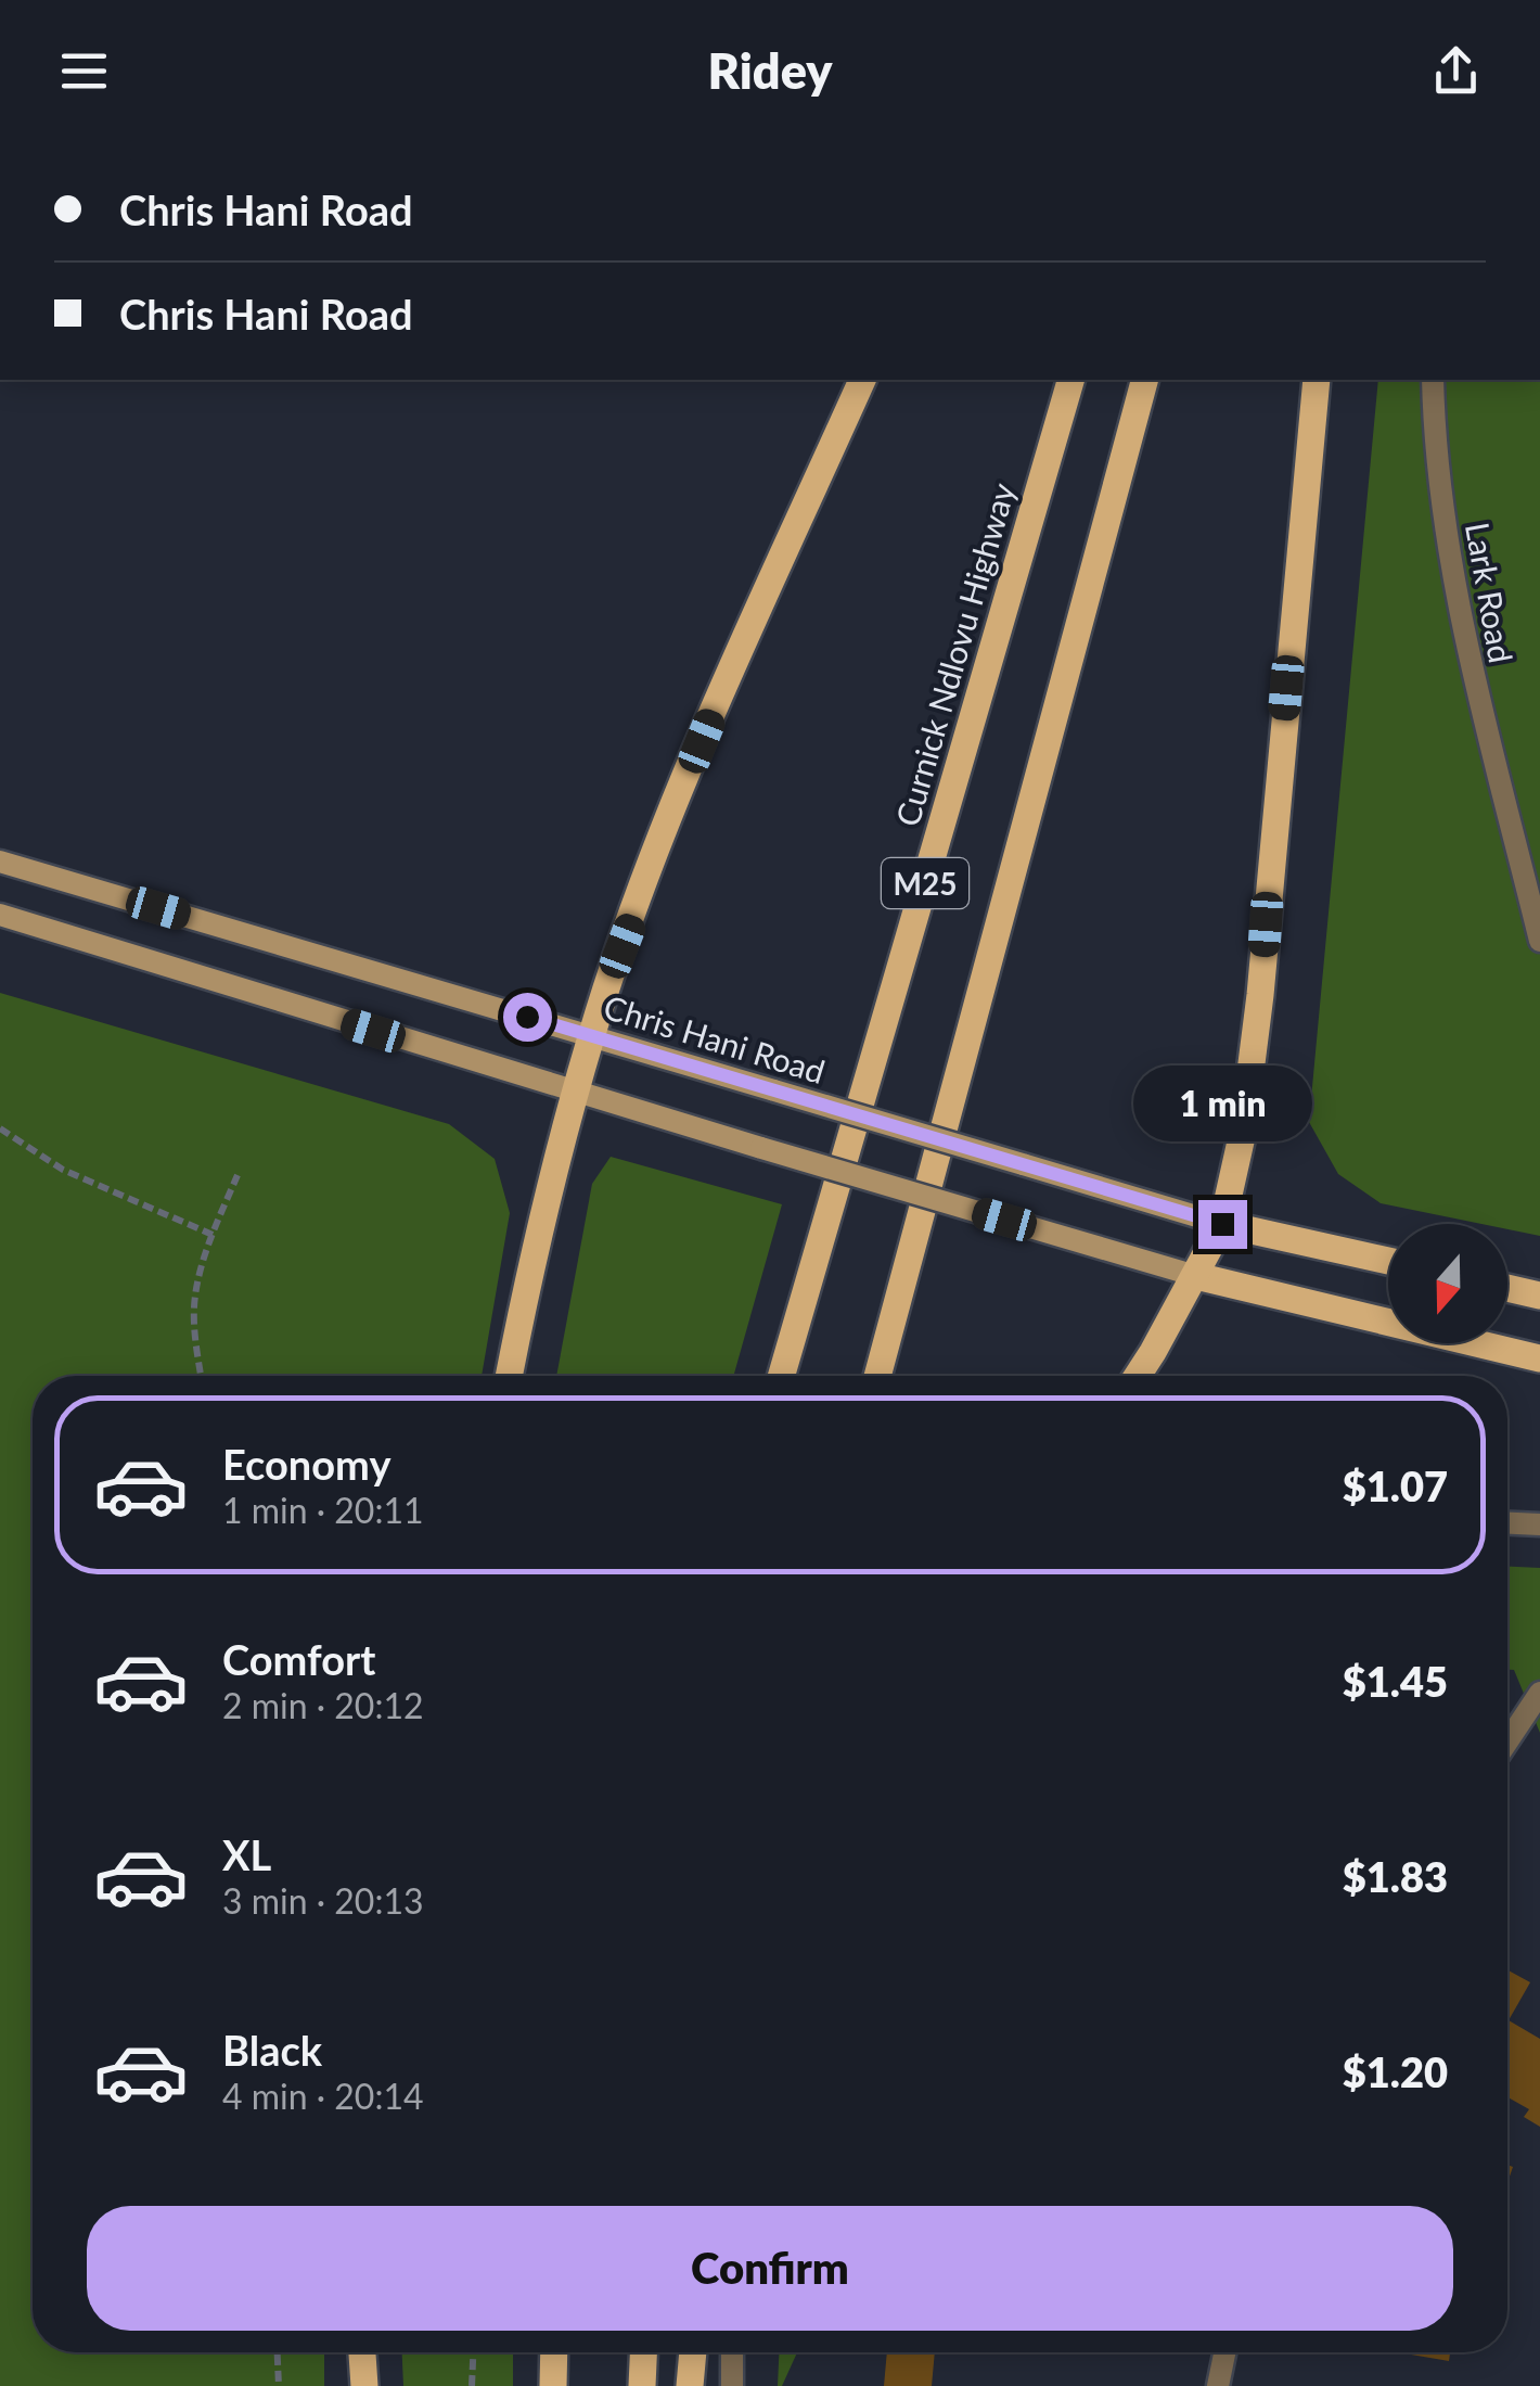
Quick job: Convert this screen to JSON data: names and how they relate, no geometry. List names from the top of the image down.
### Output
{
  "streets": {
    "main road": ["Curnick Ndlovu Highway", "M25", "Chris Hani Road"],
    "street": ["Lark Road"]
  },
  "north": "bottom",
  "page": {
    "header": "Ridey",
    "banner": ["Chris Hani Road", "Chris Hani Road"],
    "bubble": "1 min",
    "list": [
      {
        "name": "Economy",
        "note": "1 min · 20:11",
        "value": "$1.07"
      },
      {
        "name": "Comfort",
        "note": "2 min · 20:12",
        "value": "$1.45"
      },
      {
        "name": "XL",
        "note": "3 min · 20:13",
        "value": "$1.83"
      },
      {
        "name": "Black",
        "note": "4 min · 20:14",
        "value": "$1.20"
      }
    ],
    "buttons": "Confirm"
  }
}
